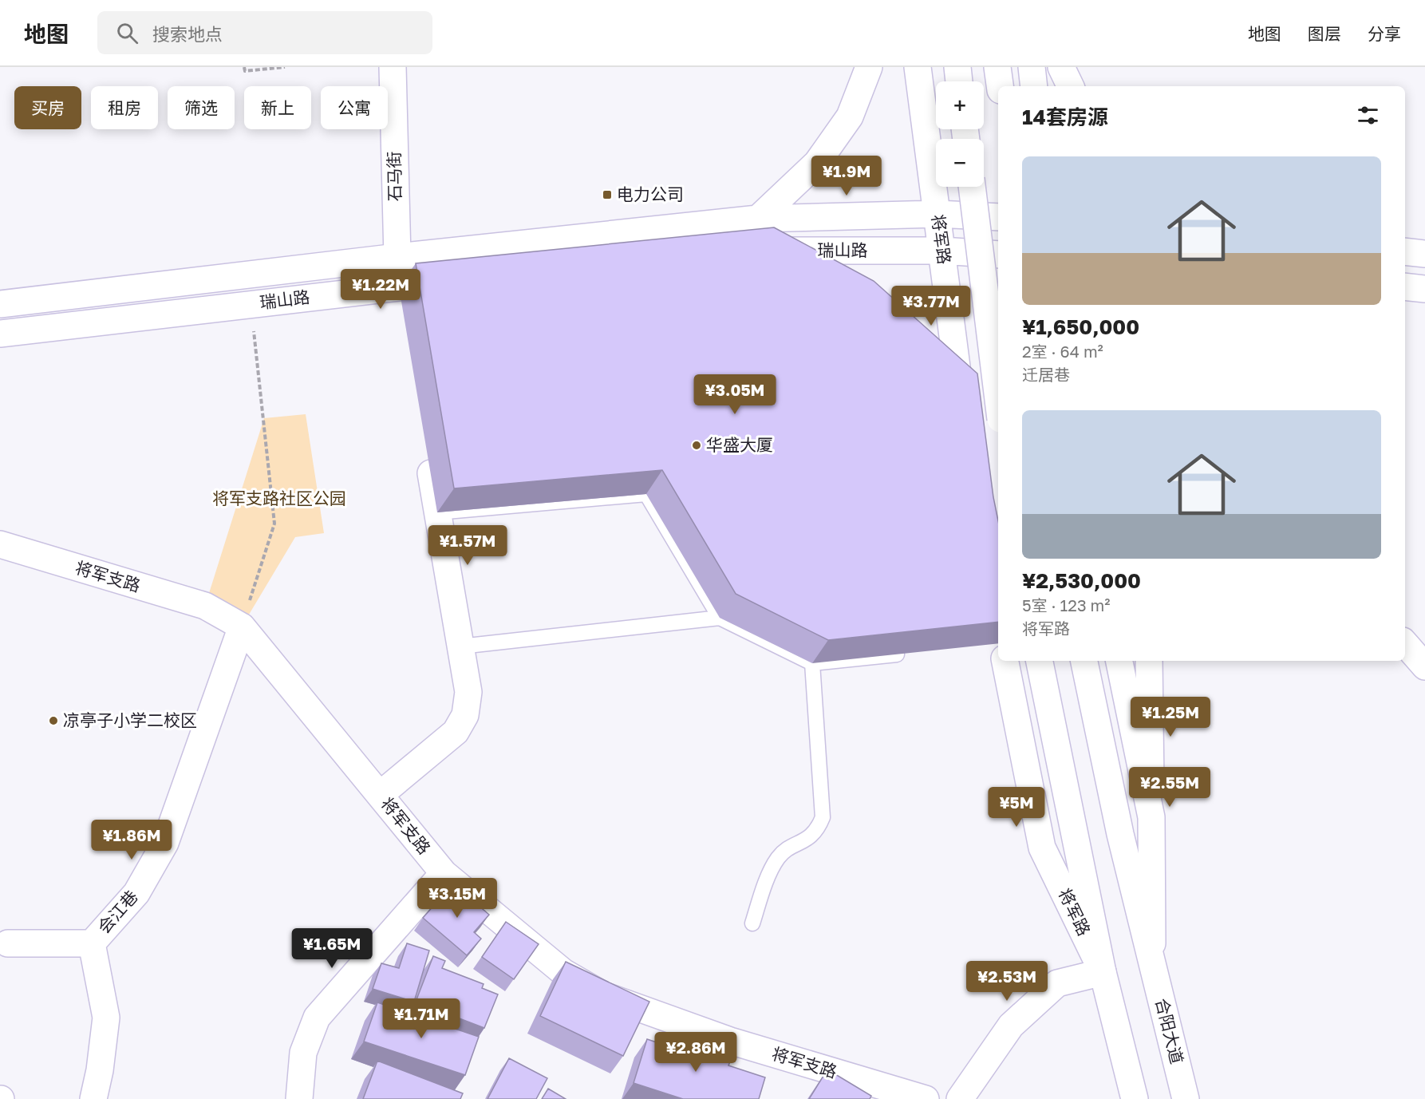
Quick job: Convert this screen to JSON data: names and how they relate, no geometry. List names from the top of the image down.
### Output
{
  "streets": {
    "main road": [
      "石马街",
      "将军路",
      "瑞山路",
      "将军支路",
      "会江巷",
      "合阳大道"
    ]
  },
  "crossings": [
    ["石马街", "瑞山路"],
    ["将军路", "瑞山路"],
    ["将军支路", "会江巷"]
  ],
  "parks": ["将军支路社区公园"],
  "places": {
    "transit": ["电力公司"],
    "other": ["华盛大厦", "凉亭子小学二校区"]
  },
  "page": {
    "header": "地图",
    "search": "搜索地点",
    "nav": ["地图", "图层", "分享"],
    "map_buttons": ["+", "−"],
    "chip": [
      "买房",
      "租房",
      "筛选",
      "新上",
      "公寓"
    ],
    "heading": "14套房源",
    "list": [
      {
        "name": "¥1,650,000",
        "note": "2室 · 64 m² · 迁居巷"
      },
      {
        "name": "¥2,530,000",
        "note": "5室 · 123 m² · 将军路"
      }
    ],
    "price": [
      "¥1.9M",
      "¥1.22M",
      "¥3.77M",
      "¥3.05M",
      "¥1.57M",
      "¥1.25M",
      "¥2.55M",
      "¥5M",
      "¥1.86M",
      "¥3.15M",
      "¥1.65M",
      "¥2.53M",
      "¥1.71M",
      "¥2.86M"
    ]
  }
}
